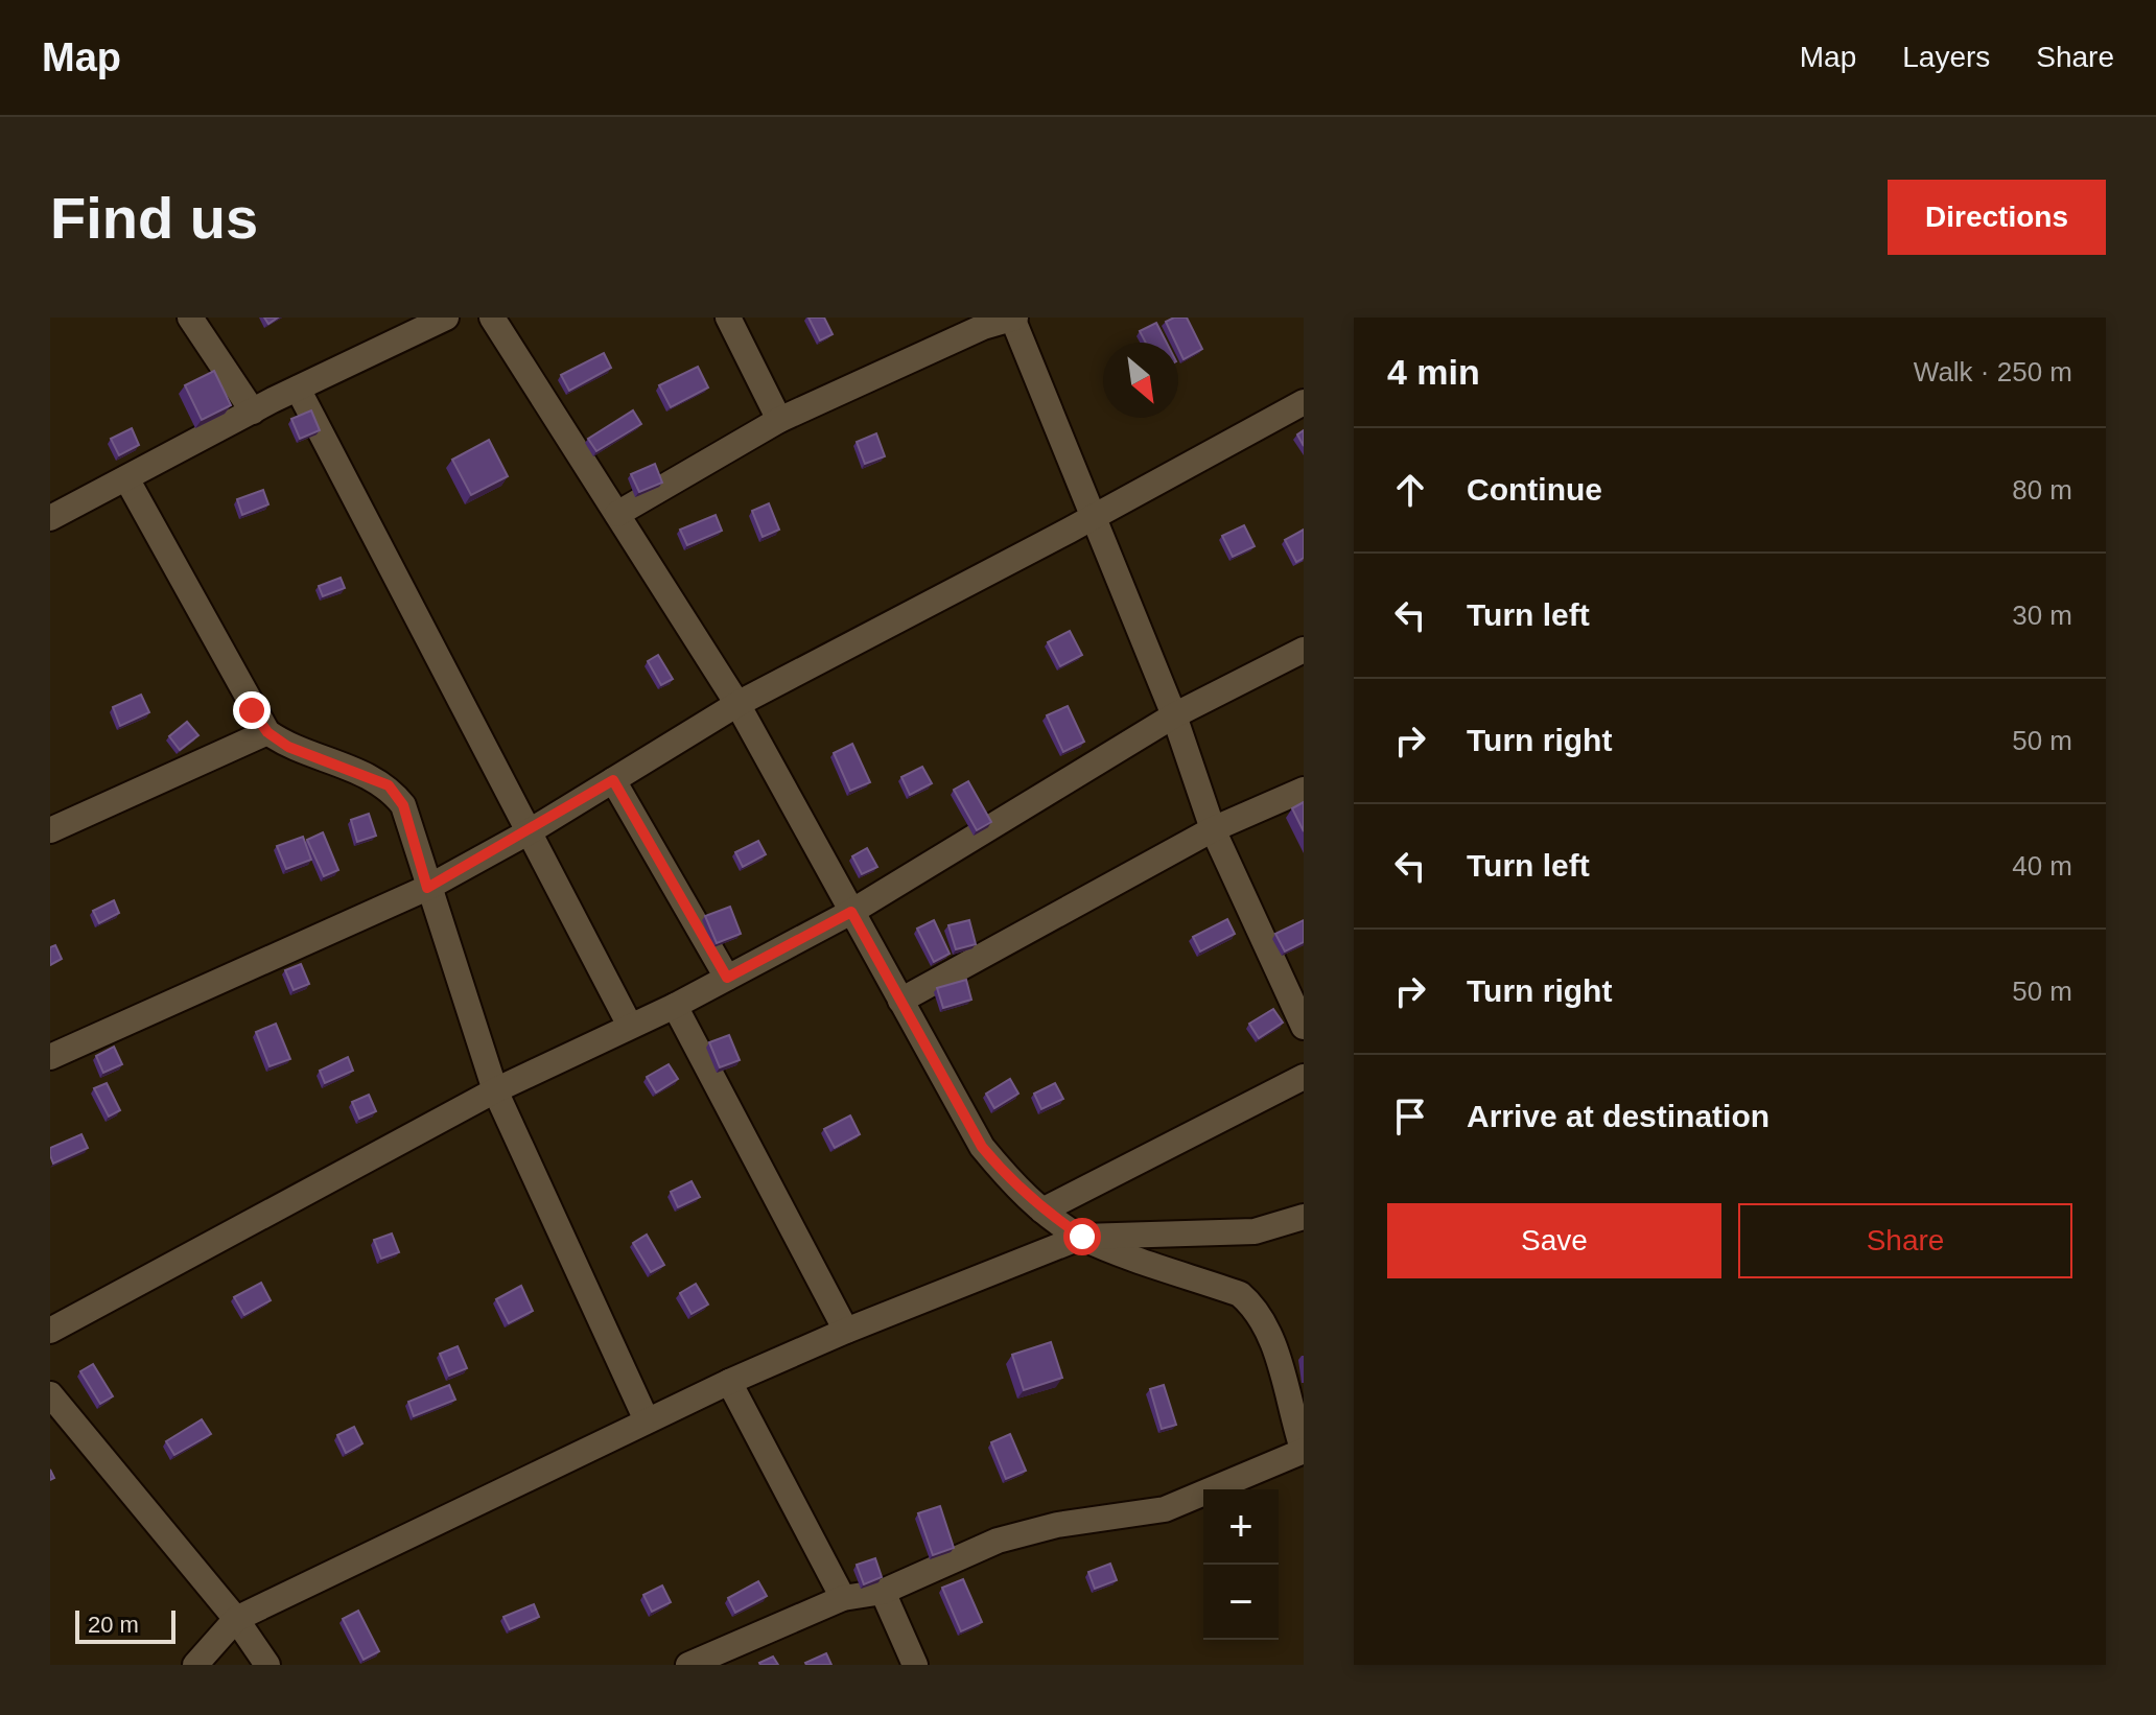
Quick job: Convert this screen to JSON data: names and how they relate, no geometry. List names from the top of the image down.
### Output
{
  "scale_bar": "20 m",
  "north": "bottom right",
  "page": {
    "header": "Map",
    "nav": ["Map", "Layers", "Share"],
    "buttons": [
      "Directions",
      ["Save", "Share"]
    ],
    "title": "Find us",
    "heading": ["4 min", "Walk · 250 m"],
    "list": [
      ["Continue", "80 m"],
      ["Turn left", "30 m"],
      ["Turn right", "50 m"],
      ["Turn left", "40 m"],
      ["Turn right", "50 m"],
      "Arrive at destination"
    ],
    "map_buttons": ["+", "−"],
    "scale": "20 m"
  }
}
